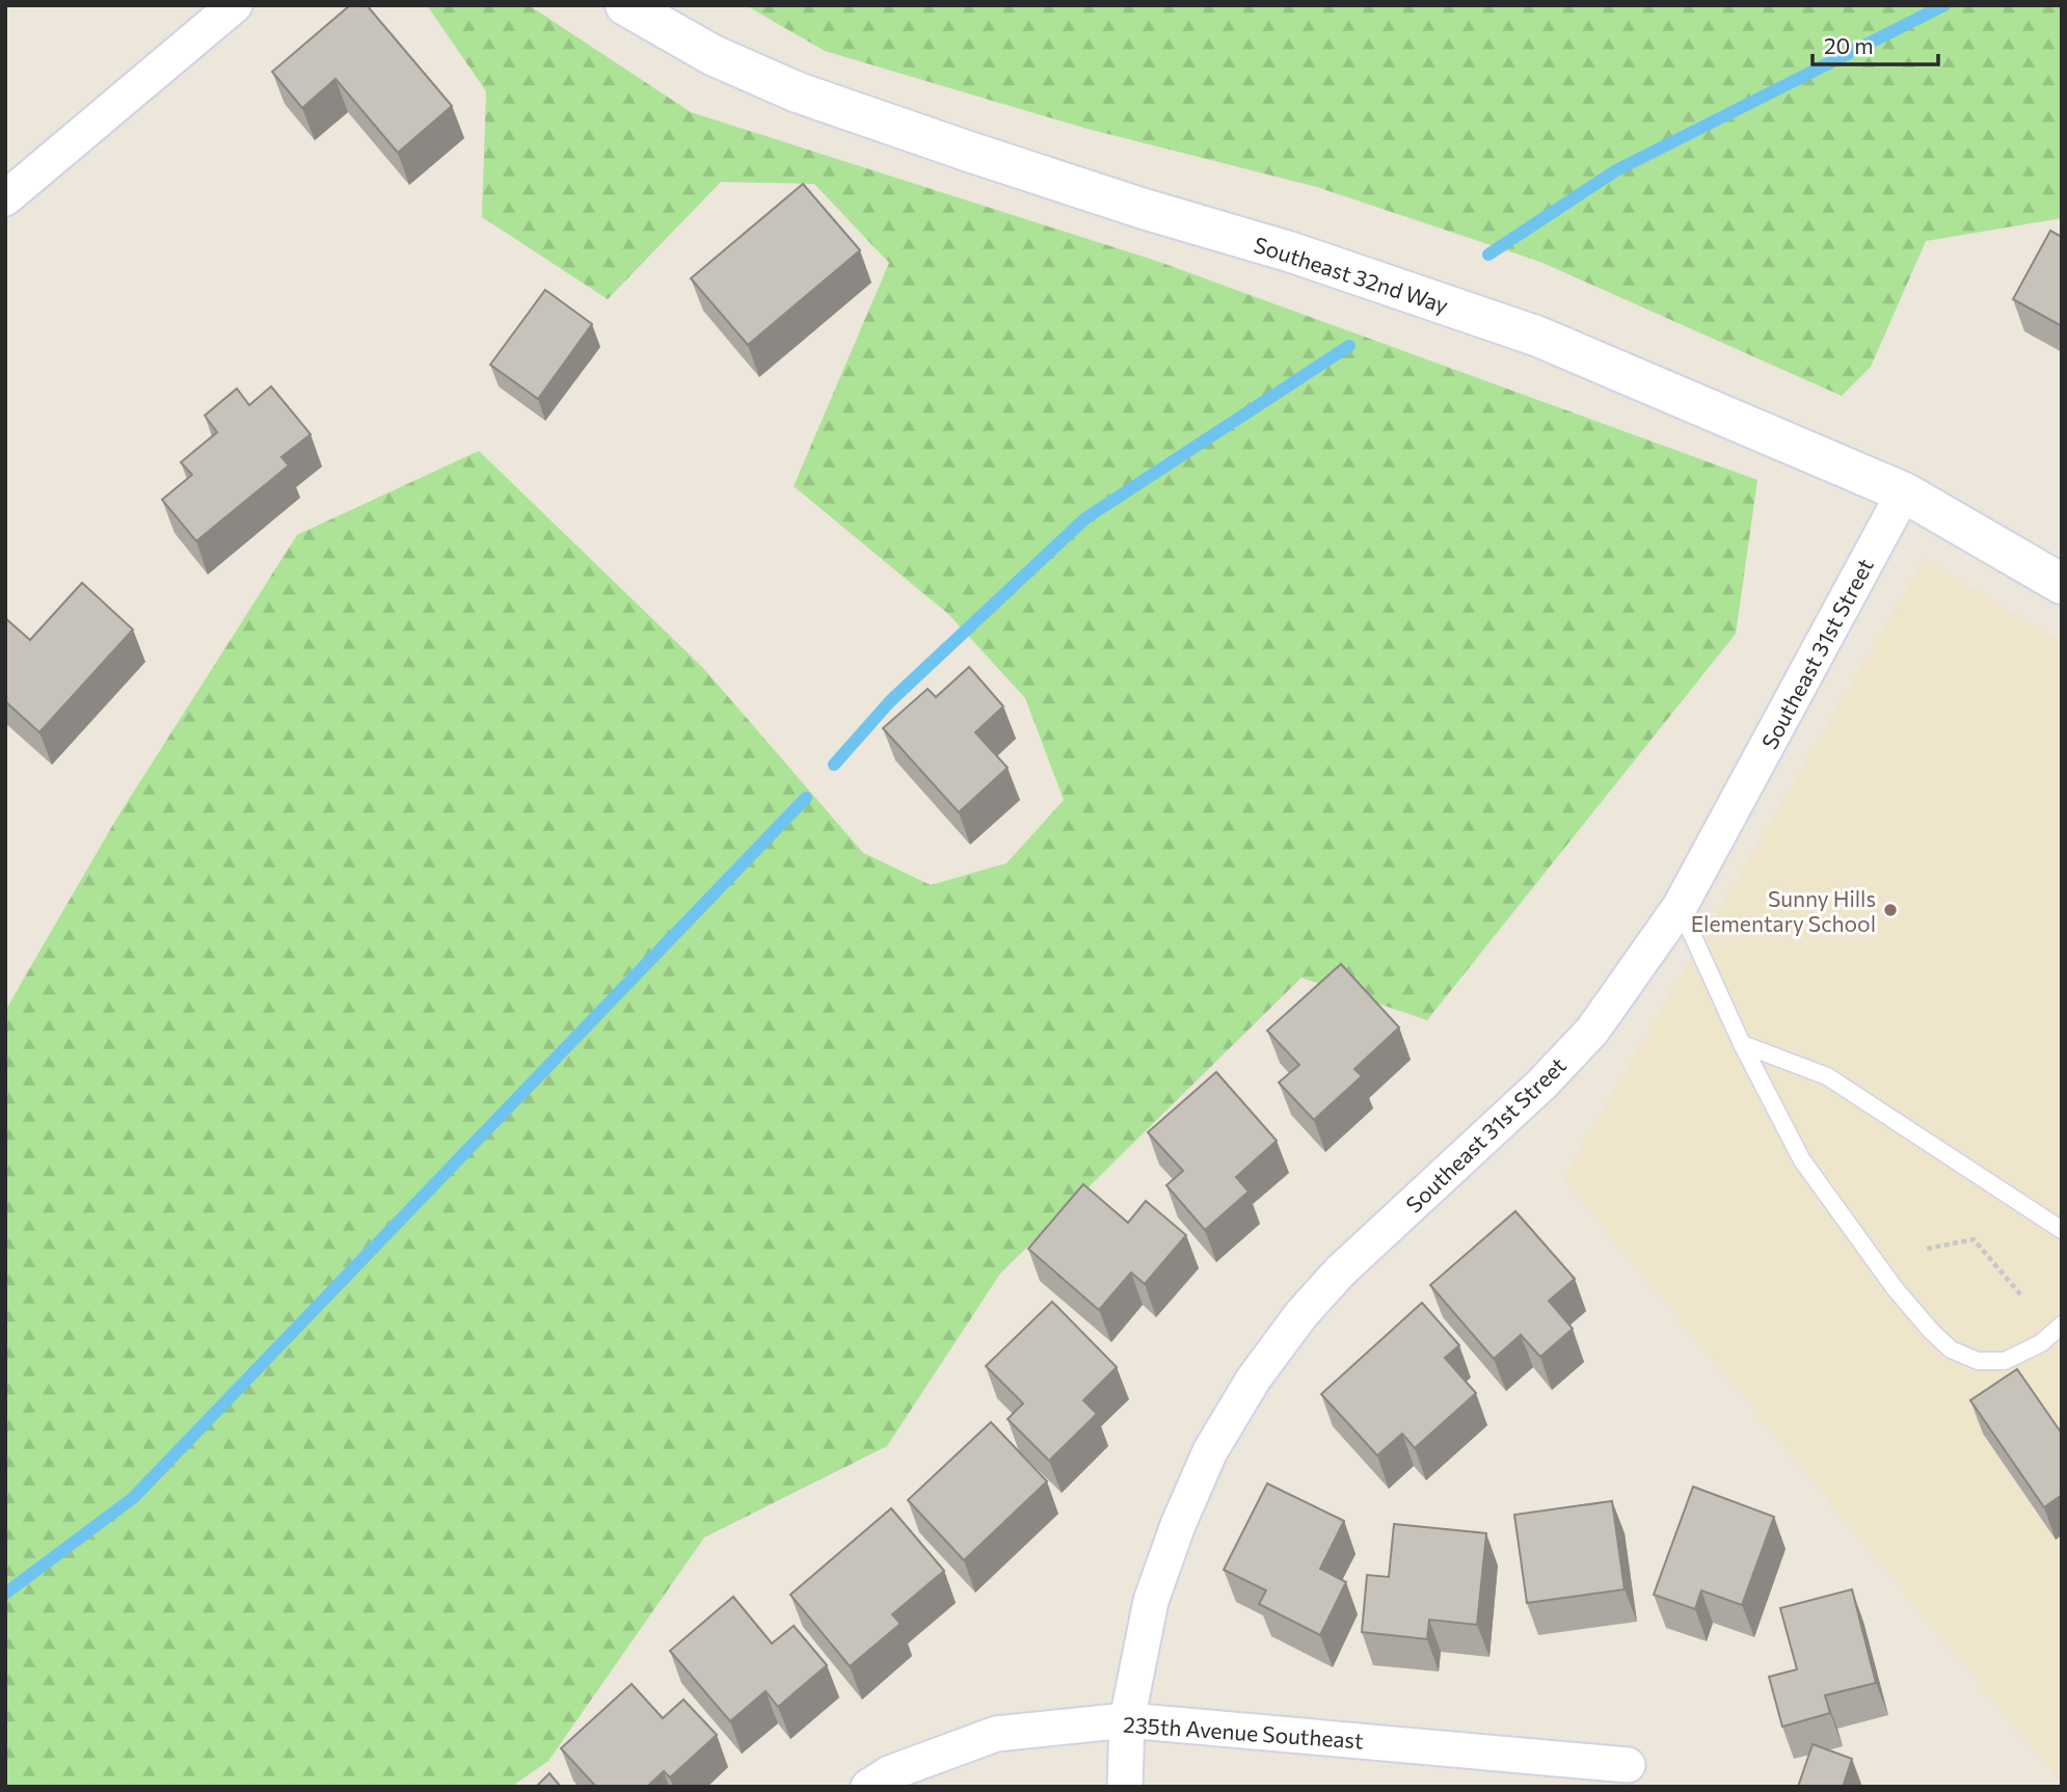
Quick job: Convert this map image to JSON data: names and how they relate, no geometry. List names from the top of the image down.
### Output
{
  "streets": {
    "street": ["Southeast 32nd Way", "Southeast 31st Street", "235th Avenue Southeast"]
  },
  "crossings": [
    ["Southeast 32nd Way", "Southeast 31st Street"],
    ["Southeast 31st Street", "235th Avenue Southeast"]
  ],
  "places": ["Sunny Hills Elementary School"],
  "scale_bar": "20 m"
}
